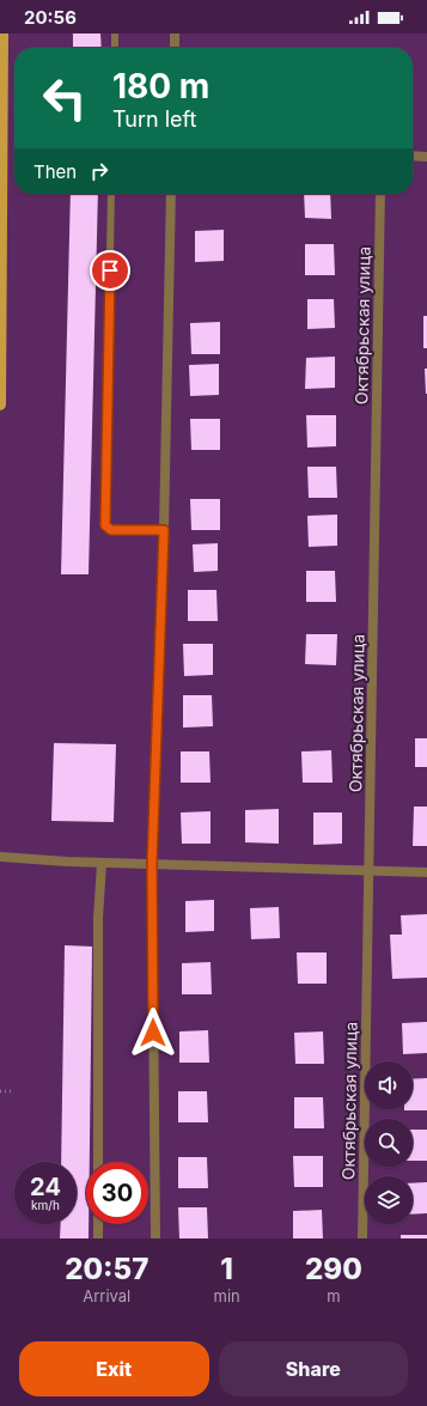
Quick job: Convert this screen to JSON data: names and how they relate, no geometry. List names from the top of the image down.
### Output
{
  "streets": {
    "street": ["Октябрьская улица"]
  },
  "page": {
    "status": "20:56",
    "turn": ["180 m", "Turn left"],
    "then": "Then",
    "speed": "24 km/h",
    "limit": "30",
    "eta": [
      "20:57",
      "Arrival",
      "1",
      "min",
      "290",
      "m"
    ],
    "buttons": ["Exit", "Share"]
  }
}
